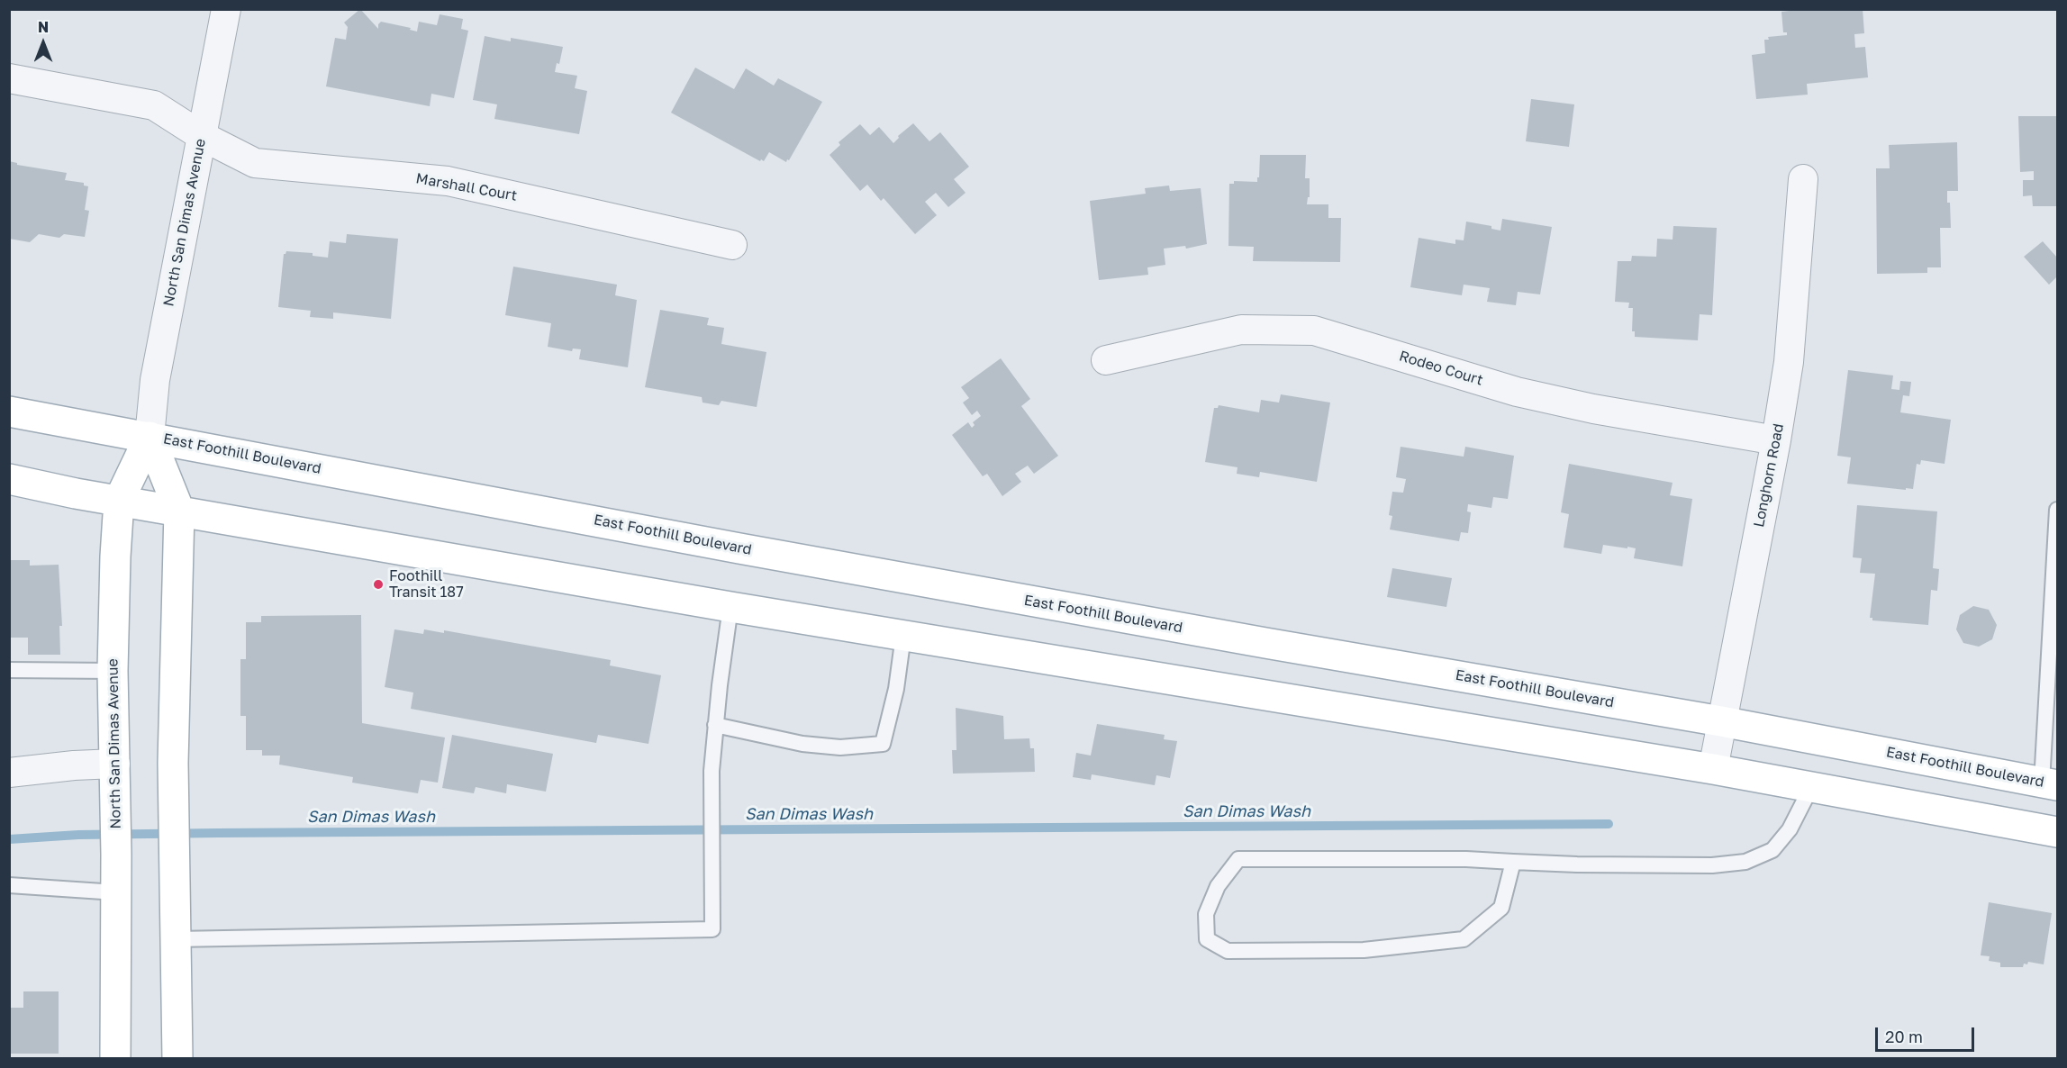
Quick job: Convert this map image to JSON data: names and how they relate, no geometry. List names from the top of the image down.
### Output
{
  "streets": {
    "main road": ["North San Dimas Avenue", "East Foothill Boulevard"],
    "street": ["Marshall Court", "Rodeo Court", "Longhorn Road"]
  },
  "crossings": [
    ["Marshall Court", "North San Dimas Avenue"],
    ["North San Dimas Avenue", "East Foothill Boulevard"],
    ["Rodeo Court", "Longhorn Road"],
    ["East Foothill Boulevard", "Longhorn Road"]
  ],
  "water": ["San Dimas Wash"],
  "places": ["Foothill Transit 187"],
  "scale_bar": "20 m",
  "north": "top"
}
